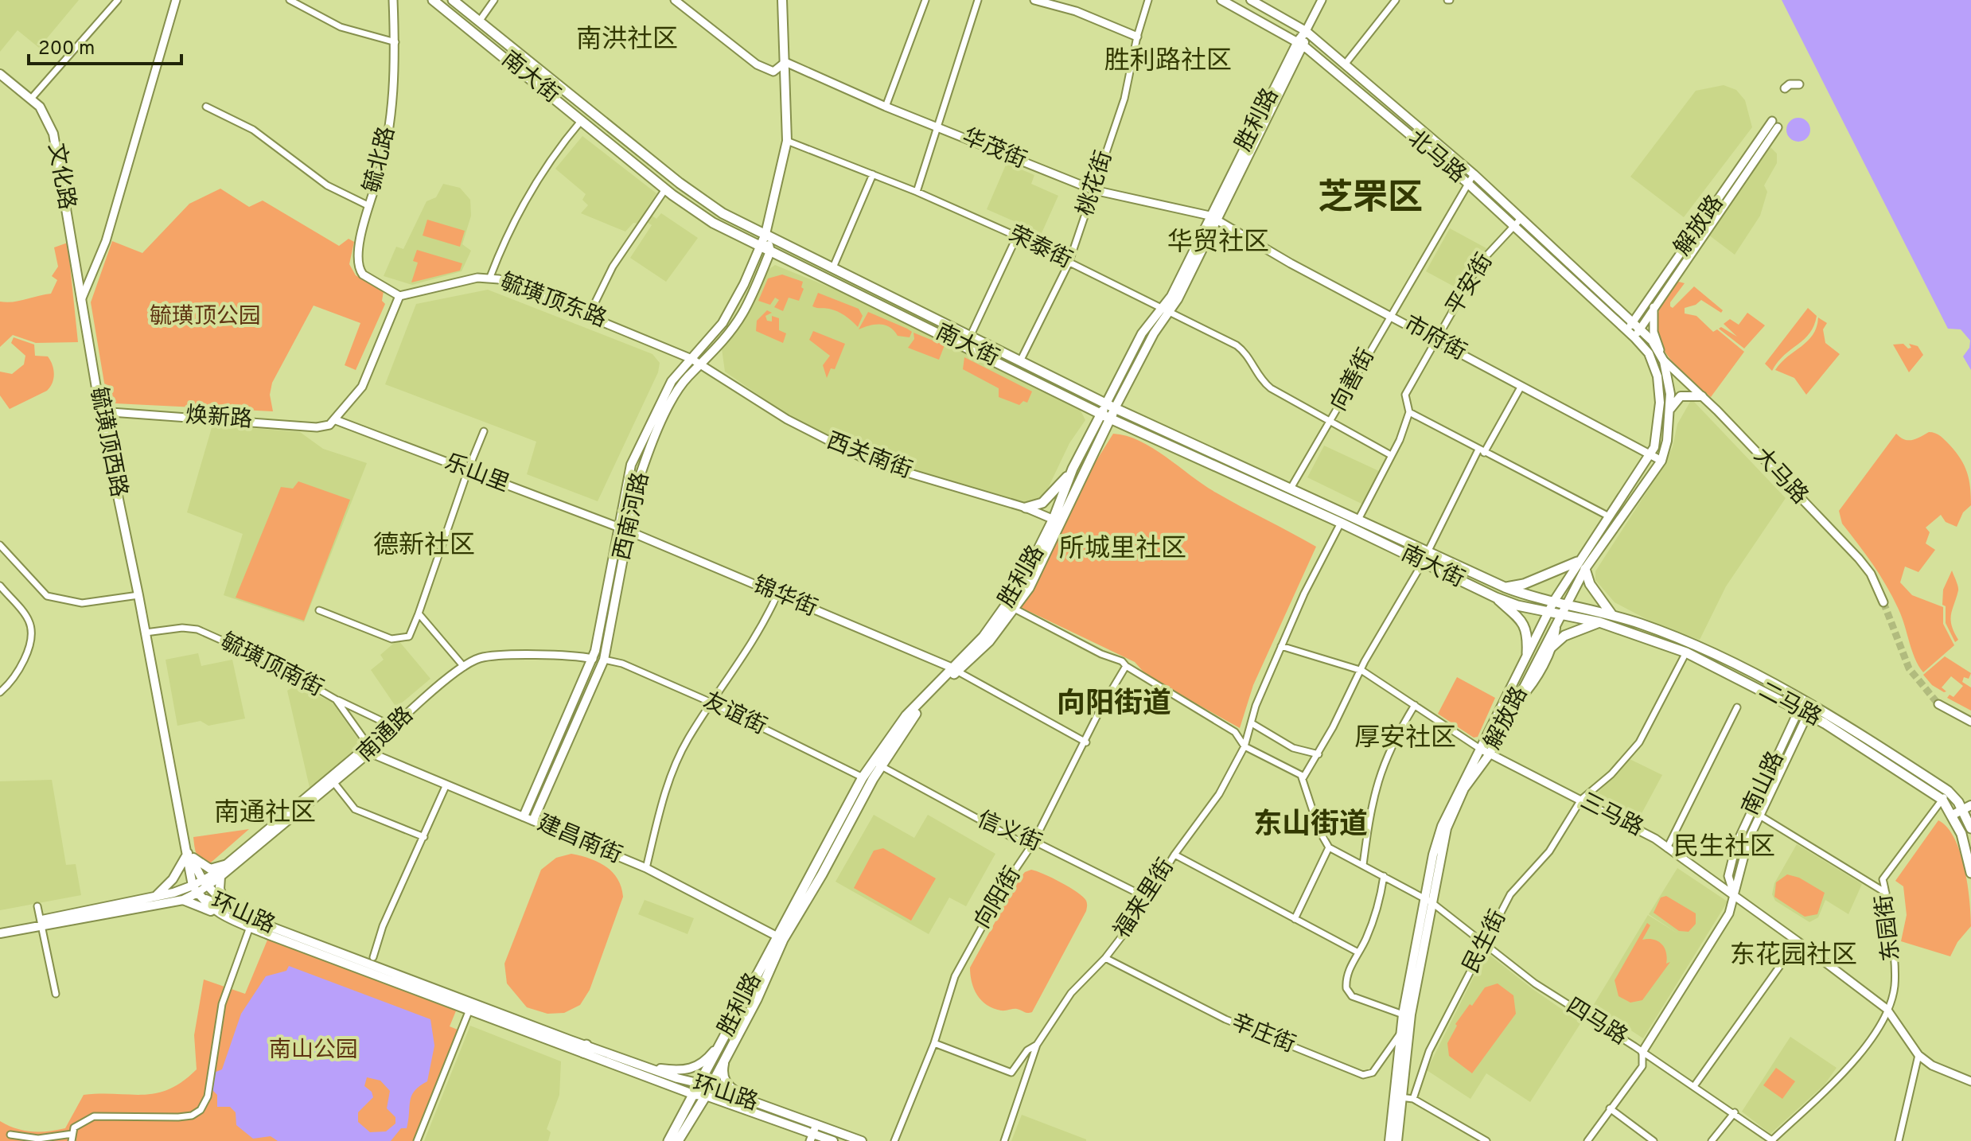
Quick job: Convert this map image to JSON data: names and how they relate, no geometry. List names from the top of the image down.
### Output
{
  "streets": {
    "main road": [
      "南大街",
      "胜利路",
      "北马路",
      "文化路",
      "解放路",
      "毓璜顶西路",
      "西南河路",
      "二马路",
      "南通路",
      "环山路"
    ],
    "street": [
      "华茂街",
      "毓北路",
      "桃花街",
      "荣泰街",
      "平安街",
      "毓璜顶东路",
      "市府街",
      "向善街",
      "焕新路",
      "西关南街",
      "乐山里",
      "大马路",
      "锦华街",
      "毓璜顶南街",
      "友谊街",
      "南山路",
      "三马路",
      "信义街",
      "建昌南街",
      "向阳街",
      "福来里街",
      "东园街",
      "民生街",
      "四马路",
      "辛庄街"
    ]
  },
  "crossings": [
    ["南大街", "胜利路"],
    ["南大街", "桃花街"],
    ["南大街", "解放路"],
    ["南大街", "平安街"],
    ["南大街", "向善街"],
    ["南大街", "西南河路"],
    ["南大街", "二马路"],
    ["南大街", "福来里街"],
    ["胜利路", "华茂街"],
    ["胜利路", "北马路"],
    ["胜利路", "荣泰街"],
    ["胜利路", "市府街"],
    ["胜利路", "西关南街"],
    ["胜利路", "锦华街"],
    ["胜利路", "友谊街"],
    ["胜利路", "信义街"],
    ["胜利路", "建昌南街"],
    ["胜利路", "环山路"],
    ["华茂街", "桃花街"],
    ["华茂街", "市府街"],
    ["华茂街", "西南河路"],
    ["北马路", "解放路"],
    ["北马路", "平安街"],
    ["北马路", "向善街"],
    ["毓北路", "毓璜顶东路"],
    ["文化路", "毓璜顶西路"],
    ["桃花街", "荣泰街"],
    ["解放路", "市府街"],
    ["解放路", "大马路"],
    ["解放路", "二马路"],
    ["解放路", "三马路"],
    ["解放路", "四马路"],
    ["解放路", "辛庄街"],
    ["荣泰街", "平安街"],
    ["荣泰街", "向善街"],
    ["荣泰街", "西南河路"],
    ["平安街", "市府街"],
    ["毓璜顶东路", "西关南街"],
    ["毓璜顶东路", "西南河路"],
    ["市府街", "向善街"],
    ["焕新路", "毓璜顶西路"],
    ["焕新路", "乐山里"],
    ["毓璜顶西路", "毓璜顶南街"],
    ["毓璜顶西路", "环山路"],
    ["西关南街", "西南河路"],
    ["乐山里", "西南河路"],
    ["乐山里", "锦华街"],
    ["西南河路", "锦华街"],
    ["西南河路", "友谊街"],
    ["西南河路", "南通路"],
    ["西南河路", "建昌南街"],
    ["毓璜顶南街", "南通路"],
    ["毓璜顶南街", "建昌南街"],
    ["二马路", "南山路"],
    ["二马路", "东园街"],
    ["二马路", "民生街"],
    ["友谊街", "南通路"],
    ["南通路", "建昌南街"],
    ["南通路", "环山路"],
    ["南山路", "三马路"],
    ["南山路", "四马路"],
    ["三马路", "东园街"],
    ["三马路", "民生街"],
    ["信义街", "向阳街"],
    ["信义街", "福来里街"],
    ["向阳街", "福来里街"],
    ["福来里街", "辛庄街"],
    ["东园街", "四马路"],
    ["民生街", "四马路"]
  ],
  "districts": [
    "南洪社区",
    "胜利路社区",
    "芝罘区",
    "华贸社区",
    "德新社区",
    "所城里社区",
    "向阳街道",
    "厚安社区",
    "南通社区",
    "东山街道",
    "民生社区",
    "东花园社区"
  ],
  "parks": ["毓璜顶公园", "南山公园"],
  "scale_bar": "200 m"
}
